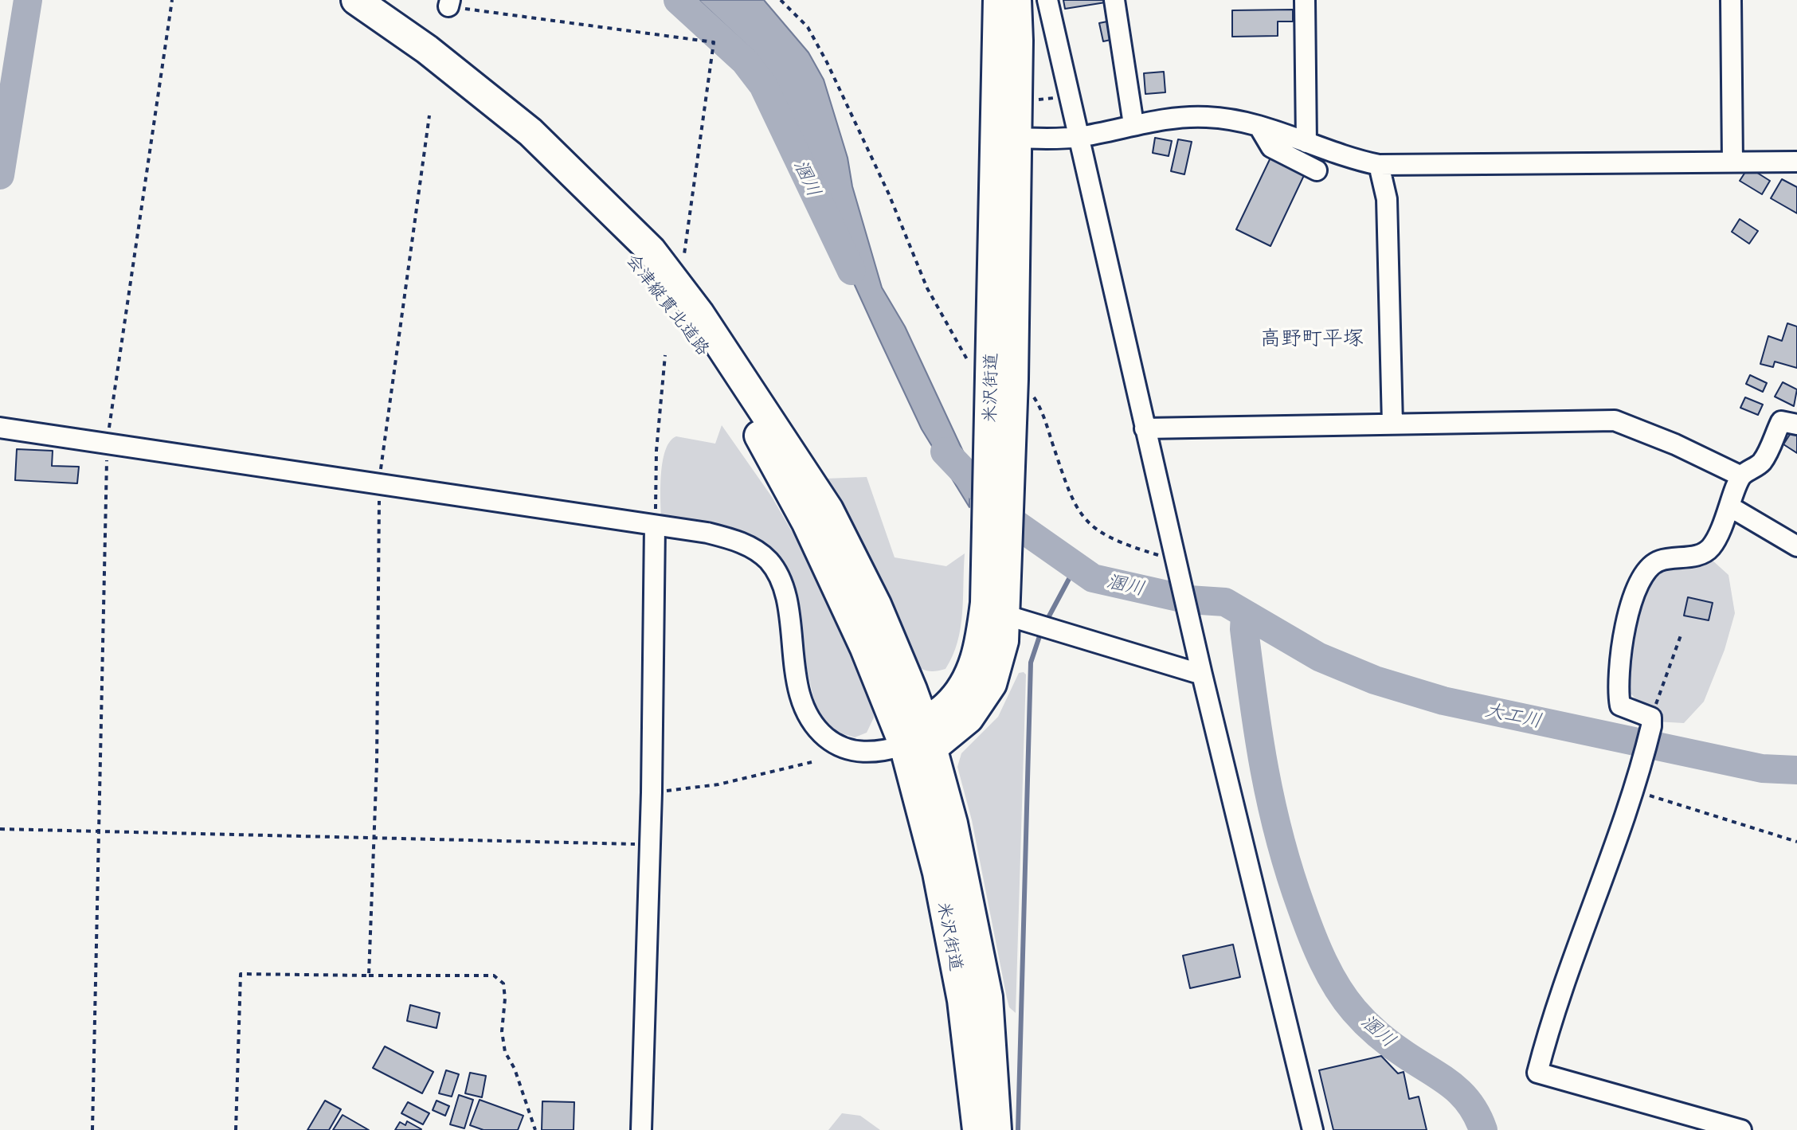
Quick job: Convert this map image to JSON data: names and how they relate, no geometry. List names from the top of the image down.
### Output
{
  "streets": {
    "highway": ["会津縦貫北道路", "米沢街道"]
  },
  "crossings": [
    ["会津縦貫北道路", "米沢街道"]
  ],
  "districts": ["高野町平塚"],
  "water": ["溷川", "大工川"]
}
